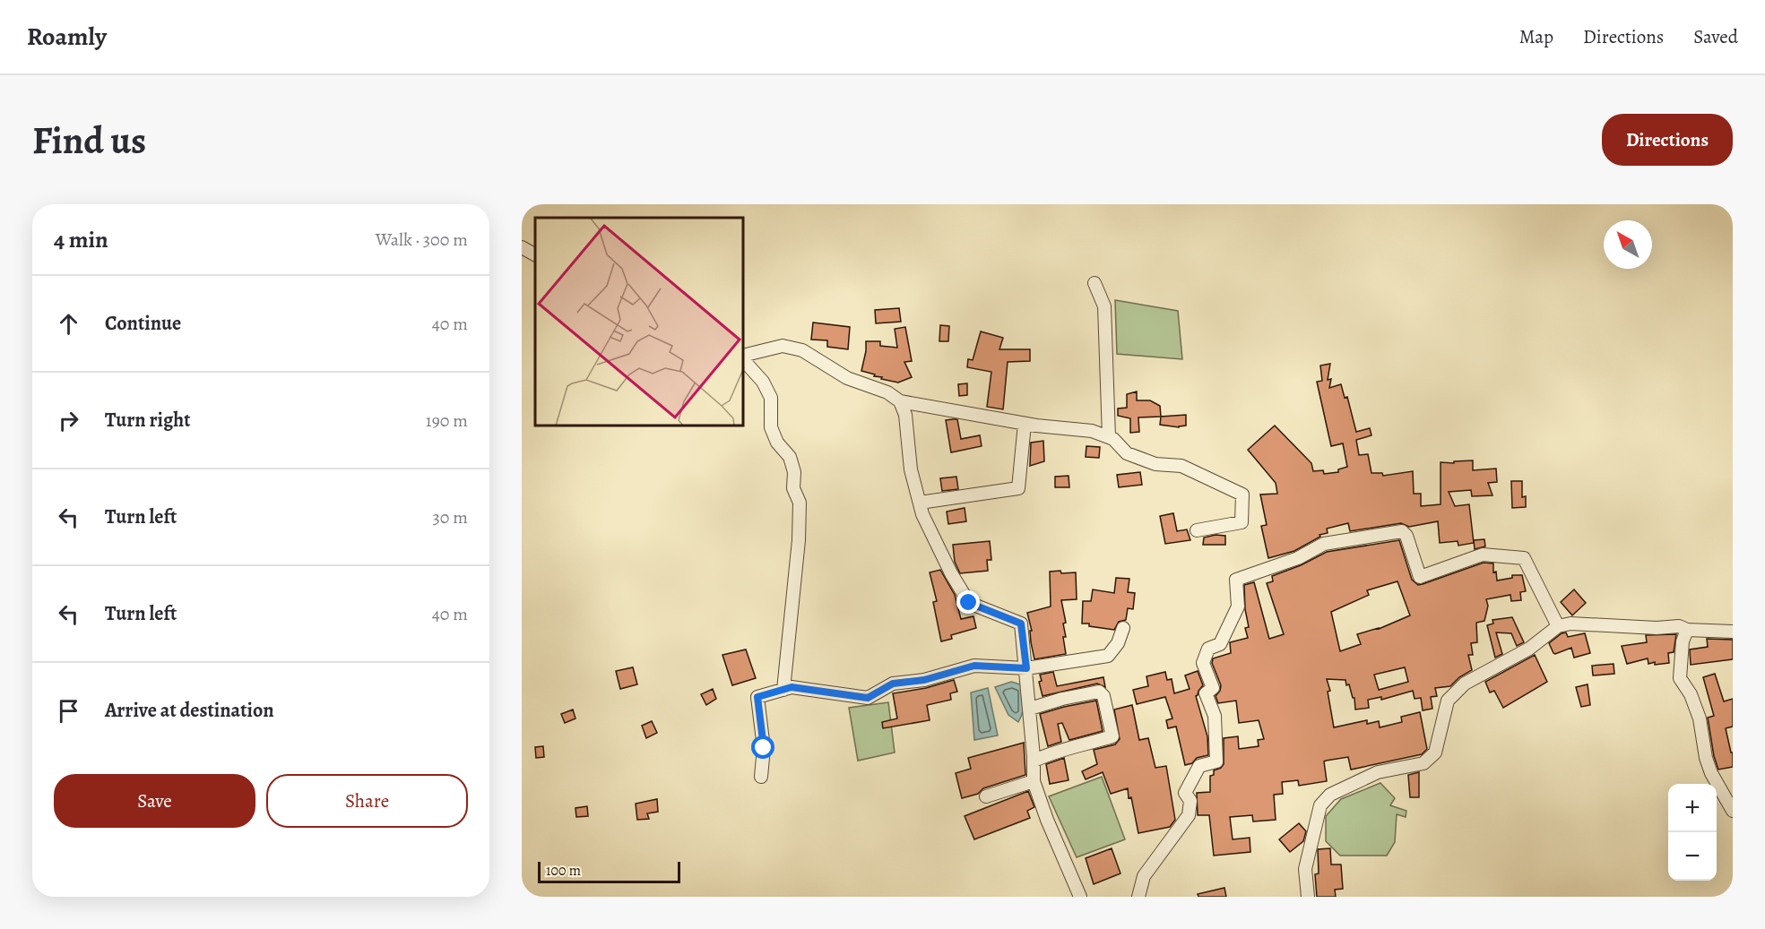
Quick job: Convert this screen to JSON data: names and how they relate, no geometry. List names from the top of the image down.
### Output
{
  "scale_bar": "100 m",
  "north": "top left",
  "page": {
    "header": "Roamly",
    "nav": ["Map", "Directions", "Saved"],
    "buttons": [
      "Directions",
      ["Save", "Share"]
    ],
    "title": "Find us",
    "heading": ["4 min", "Walk · 300 m"],
    "list": [
      ["Continue", "40 m"],
      ["Turn right", "190 m"],
      ["Turn left", "30 m"],
      ["Turn left", "40 m"],
      "Arrive at destination"
    ],
    "map_buttons": ["+", "−"],
    "scale": "100 m"
  }
}
